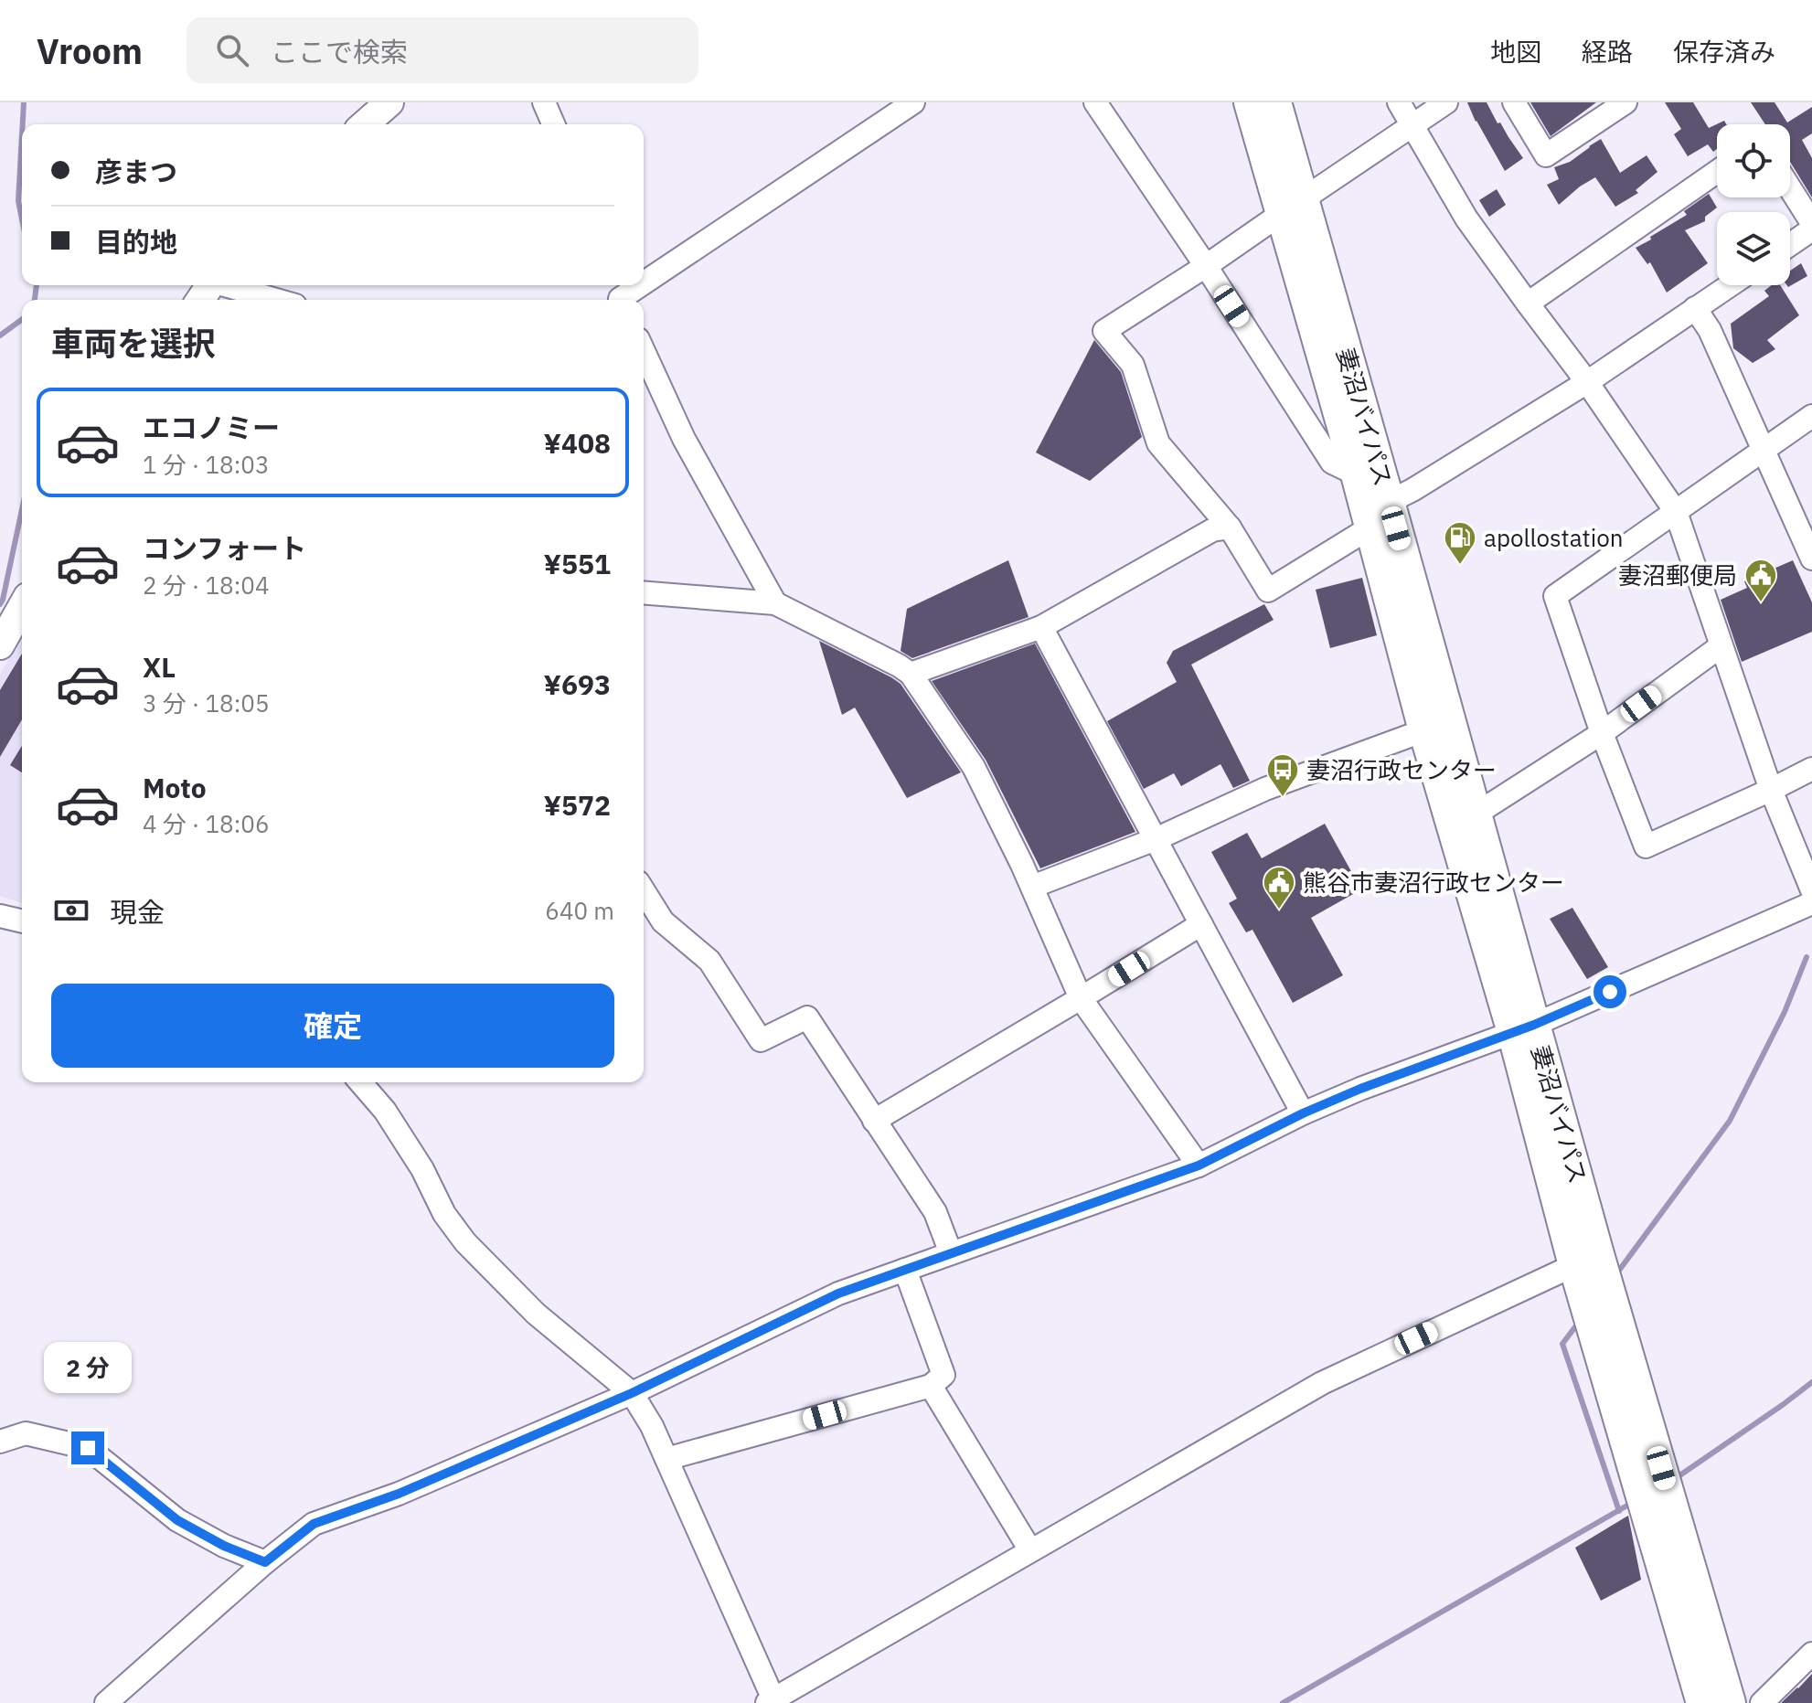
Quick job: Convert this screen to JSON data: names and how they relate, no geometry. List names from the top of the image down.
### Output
{
  "streets": {
    "highway": ["妻沼バイパス"]
  },
  "places": {
    "fuel station": ["apollostation"],
    "public building": ["妻沼郵便局", "熊谷市妻沼行政センター"],
    "bus stop": ["妻沼行政センター"]
  },
  "page": {
    "header": "Vroom",
    "search": "ここで検索",
    "nav": ["地図", "経路", "保存済み"],
    "banner": ["彦まつ", "目的地"],
    "heading": "車両を選択",
    "list": [
      {
        "name": "エコノミー",
        "note": "1 分 · 18:03",
        "value": "¥408"
      },
      {
        "name": "コンフォート",
        "note": "2 分 · 18:04",
        "value": "¥551"
      },
      {
        "name": "XL",
        "note": "3 分 · 18:05",
        "value": "¥693"
      },
      {
        "name": "Moto",
        "note": "4 分 · 18:06",
        "value": "¥572"
      }
    ],
    "pay": ["現金", "640 m"],
    "buttons": "確定",
    "bubble": "2 分"
  }
}
